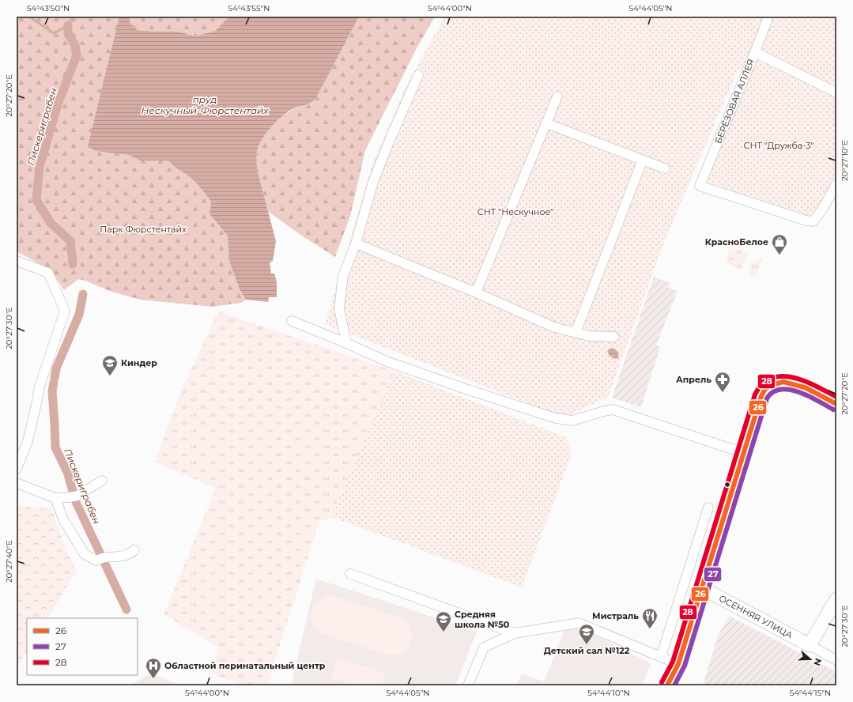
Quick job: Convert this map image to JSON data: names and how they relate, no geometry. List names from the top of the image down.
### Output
{
  "streets": {
    "main road": ["ОСЕННЯЯ УЛИЦА"],
    "street": ["БЕРЁЗОВАЯ АЛЛЕЯ"]
  },
  "water": ["пруд Нескучный-Фюрстентайх", "Пискериграбен"],
  "parks": ["СНТ \"Дружба-3\"", "СНТ \"Нескучное\"", "Парк Фюрстентайх"],
  "places": {
    "shop": ["КрасноБелое"],
    "school or university": ["Киндер", "Средняя школа №50", "Детский сал №122"],
    "pharmacy": ["Апрель"],
    "restaurant": ["Мистраль"],
    "hospital": ["Областной перинатальный центр"]
  },
  "lines": ["transit line 28", "transit line 26", "transit line 27"],
  "legend": ["26", "27", "28"],
  "north": "right",
  "coordinates": [
    "54°43'50\"N",
    "54°43'55\"N",
    "54°44'00\"N",
    "54°44'05\"N",
    "20°27'20\"E",
    "20°27'10\"E",
    "20°27'30\"E",
    "20°27'40\"E",
    "54°44'10\"N",
    "54°44'15\"N"
  ]
}
